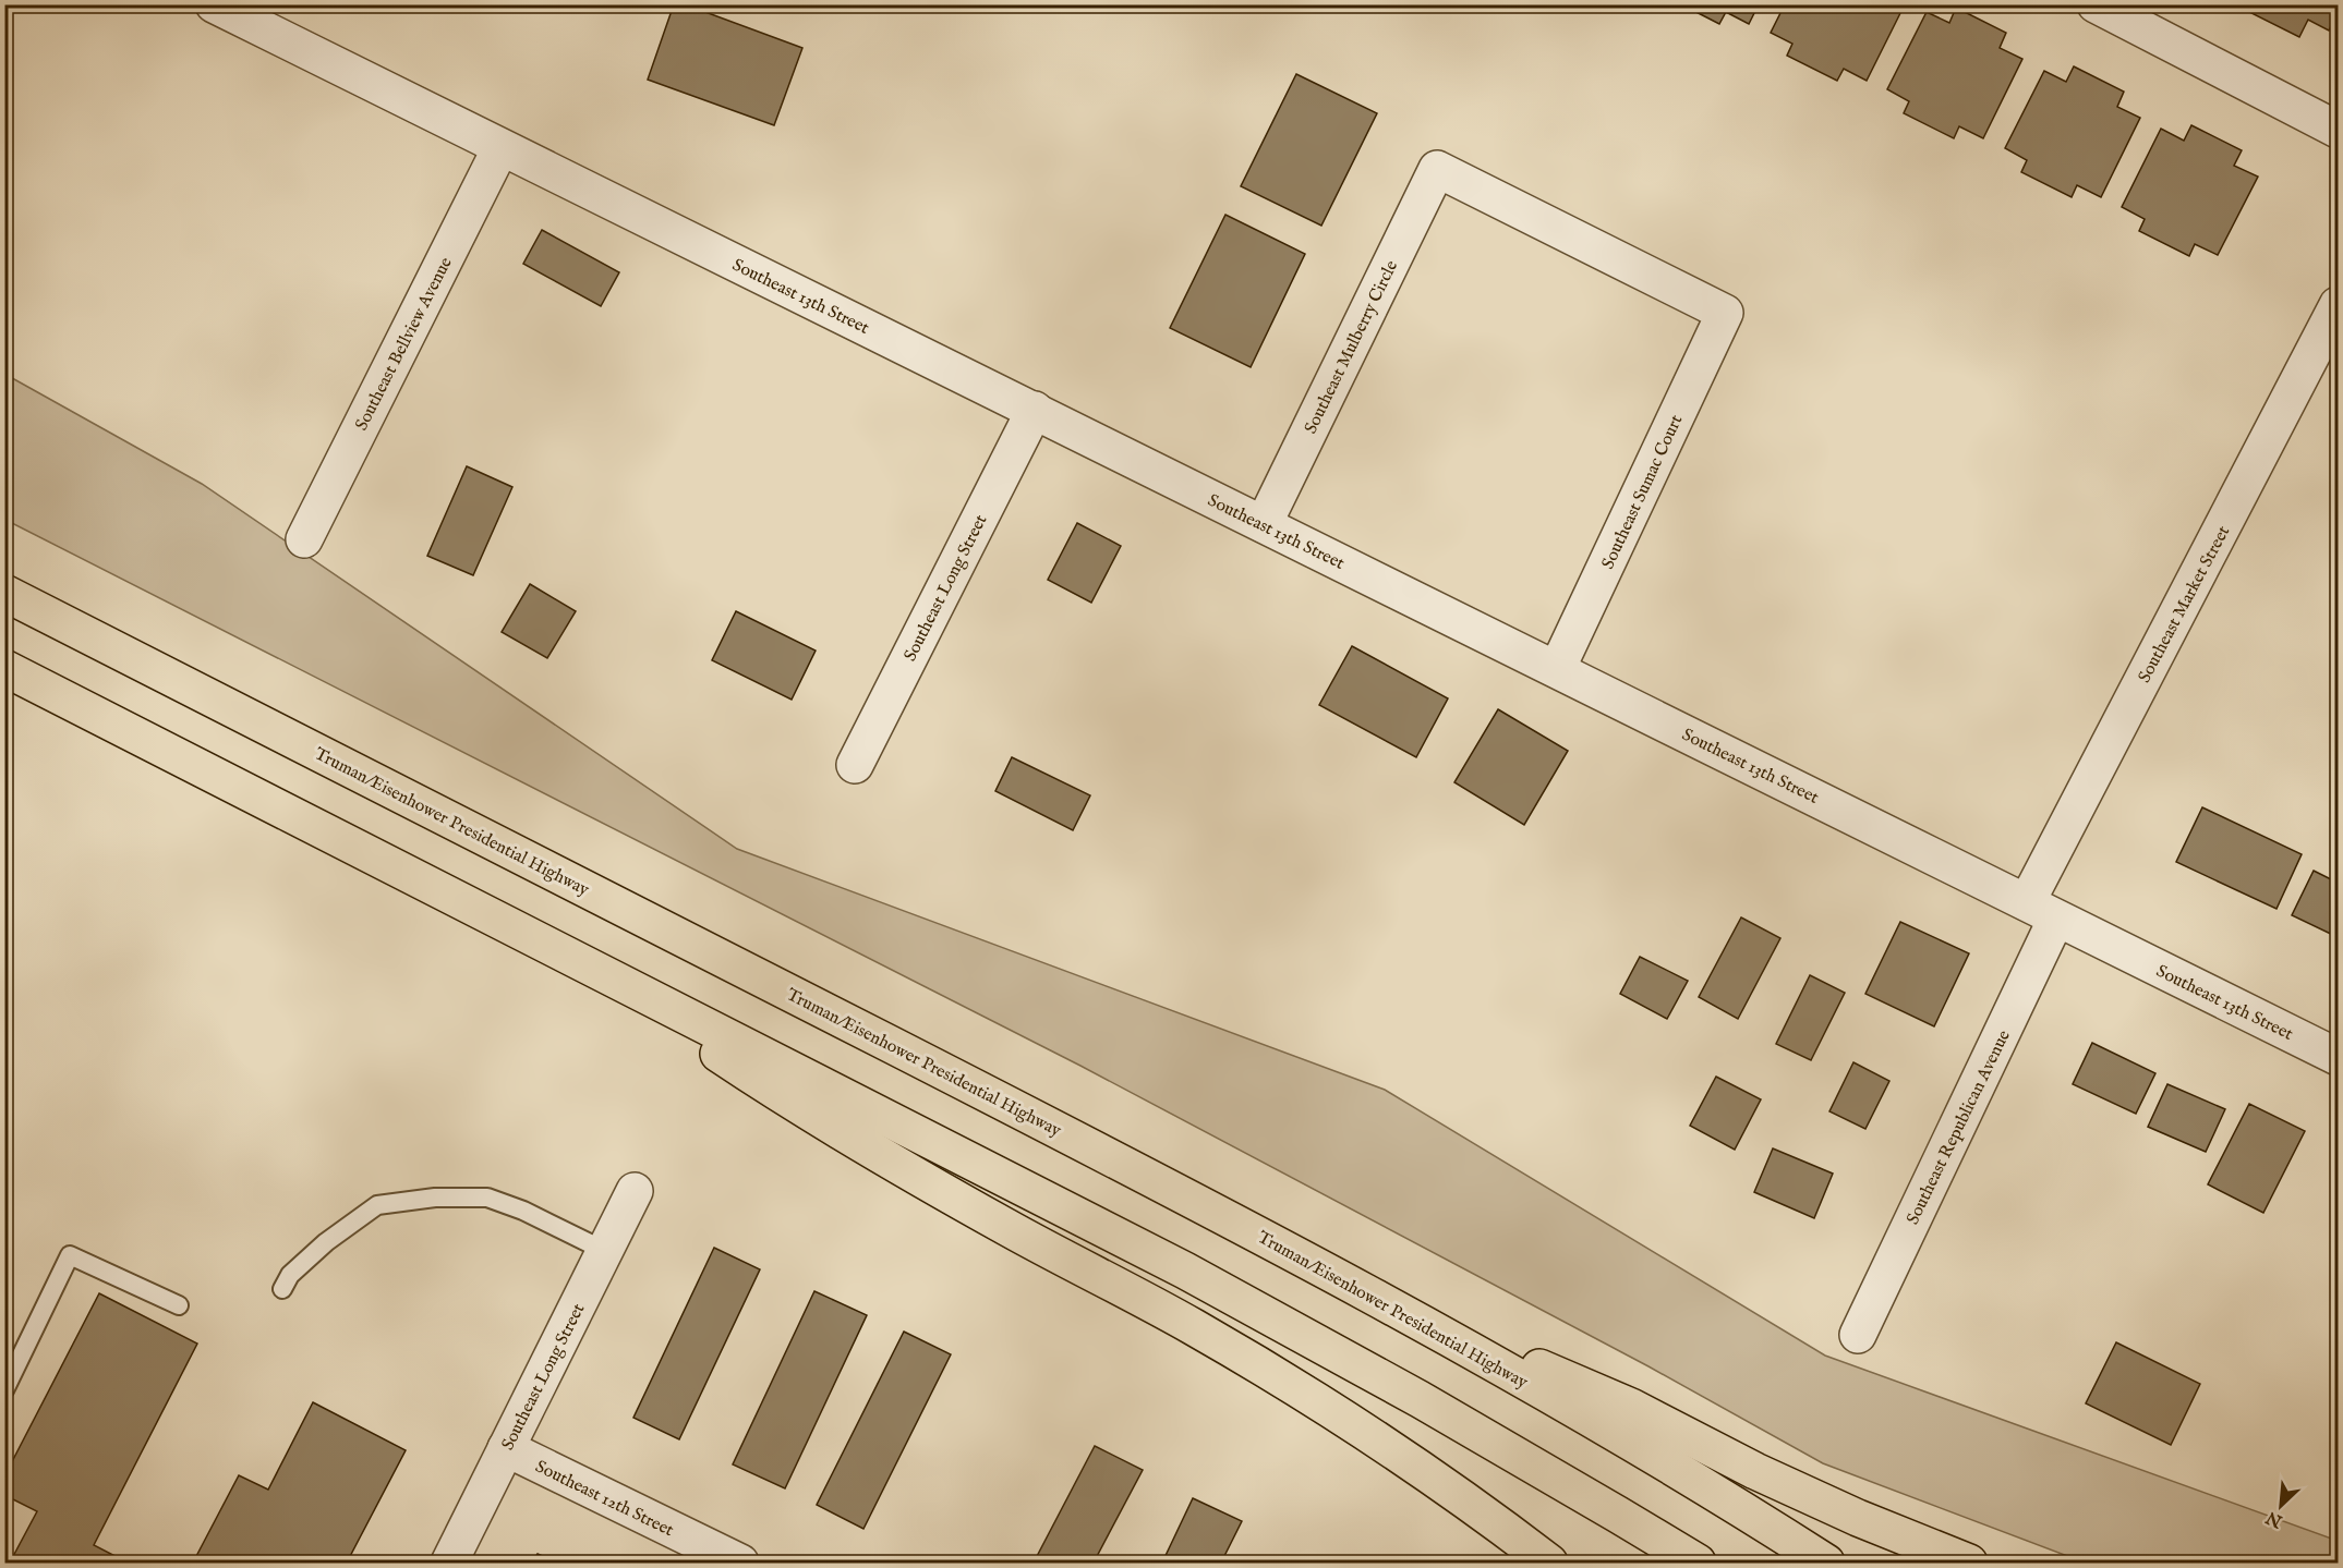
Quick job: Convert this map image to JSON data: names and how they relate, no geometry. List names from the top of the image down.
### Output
{
  "streets": {
    "highway": ["Truman/Eisenhower Presidential Highway"],
    "street": [
      "Southeast 13th Street",
      "Southeast Bellview Avenue",
      "Southeast Mulberry Circle",
      "Southeast Sumac Court",
      "Southeast Long Street",
      "Southeast Market Street",
      "Southeast Republican Avenue",
      "Southeast 12th Street"
    ]
  },
  "crossings": [
    ["Southeast 13th Street", "Southeast Bellview Avenue"],
    ["Southeast 13th Street", "Southeast Mulberry Circle"],
    ["Southeast 13th Street", "Southeast Sumac Court"],
    ["Southeast 13th Street", "Southeast Long Street"],
    ["Southeast 13th Street", "Southeast Market Street"],
    ["Southeast 13th Street", "Southeast Republican Avenue"],
    ["Southeast Mulberry Circle", "Southeast Sumac Court"],
    ["Southeast Long Street", "Southeast 12th Street"],
    ["Southeast Market Street", "Southeast Republican Avenue"]
  ],
  "north": "bottom left"
}
